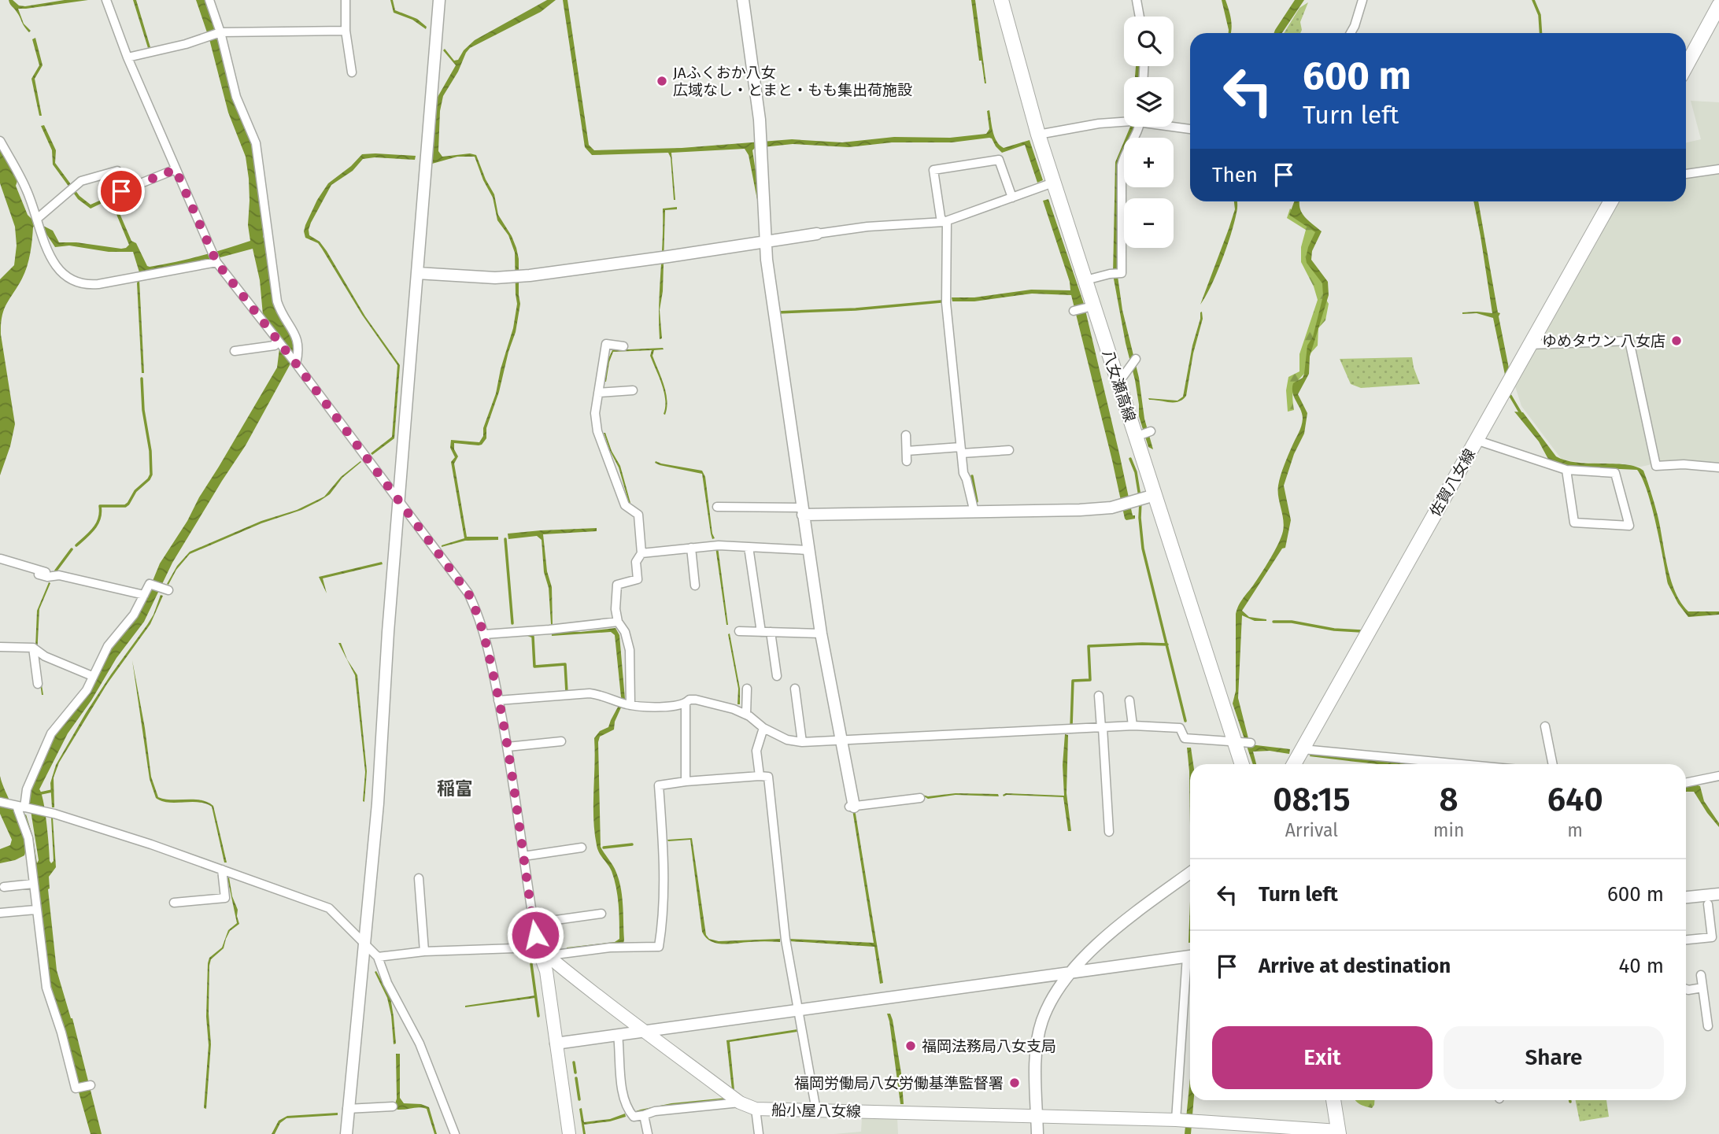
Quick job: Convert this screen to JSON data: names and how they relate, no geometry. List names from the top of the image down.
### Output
{
  "streets": {
    "main road": ["八女瀬高線", "佐賀八女線", "船小屋八女線"]
  },
  "districts": ["稲富"],
  "places": [
    "JAふくおか八女 広域なし・とまと・もも集出荷施設",
    "ゆめタウン 八女店",
    "福岡法務局八女支局",
    "福岡労働局八女労働基準監督署"
  ],
  "page": {
    "map_buttons": ["+", "−"],
    "turn": ["600 m", "Turn left"],
    "then": "Then",
    "eta": [
      "08:15",
      "Arrival",
      "8",
      "min",
      "640",
      "m"
    ],
    "list": [
      {
        "name": "Turn left",
        "value": "600 m"
      },
      {
        "name": "Arrive at destination",
        "value": "40 m"
      }
    ],
    "buttons": ["Exit", "Share"]
  }
}
